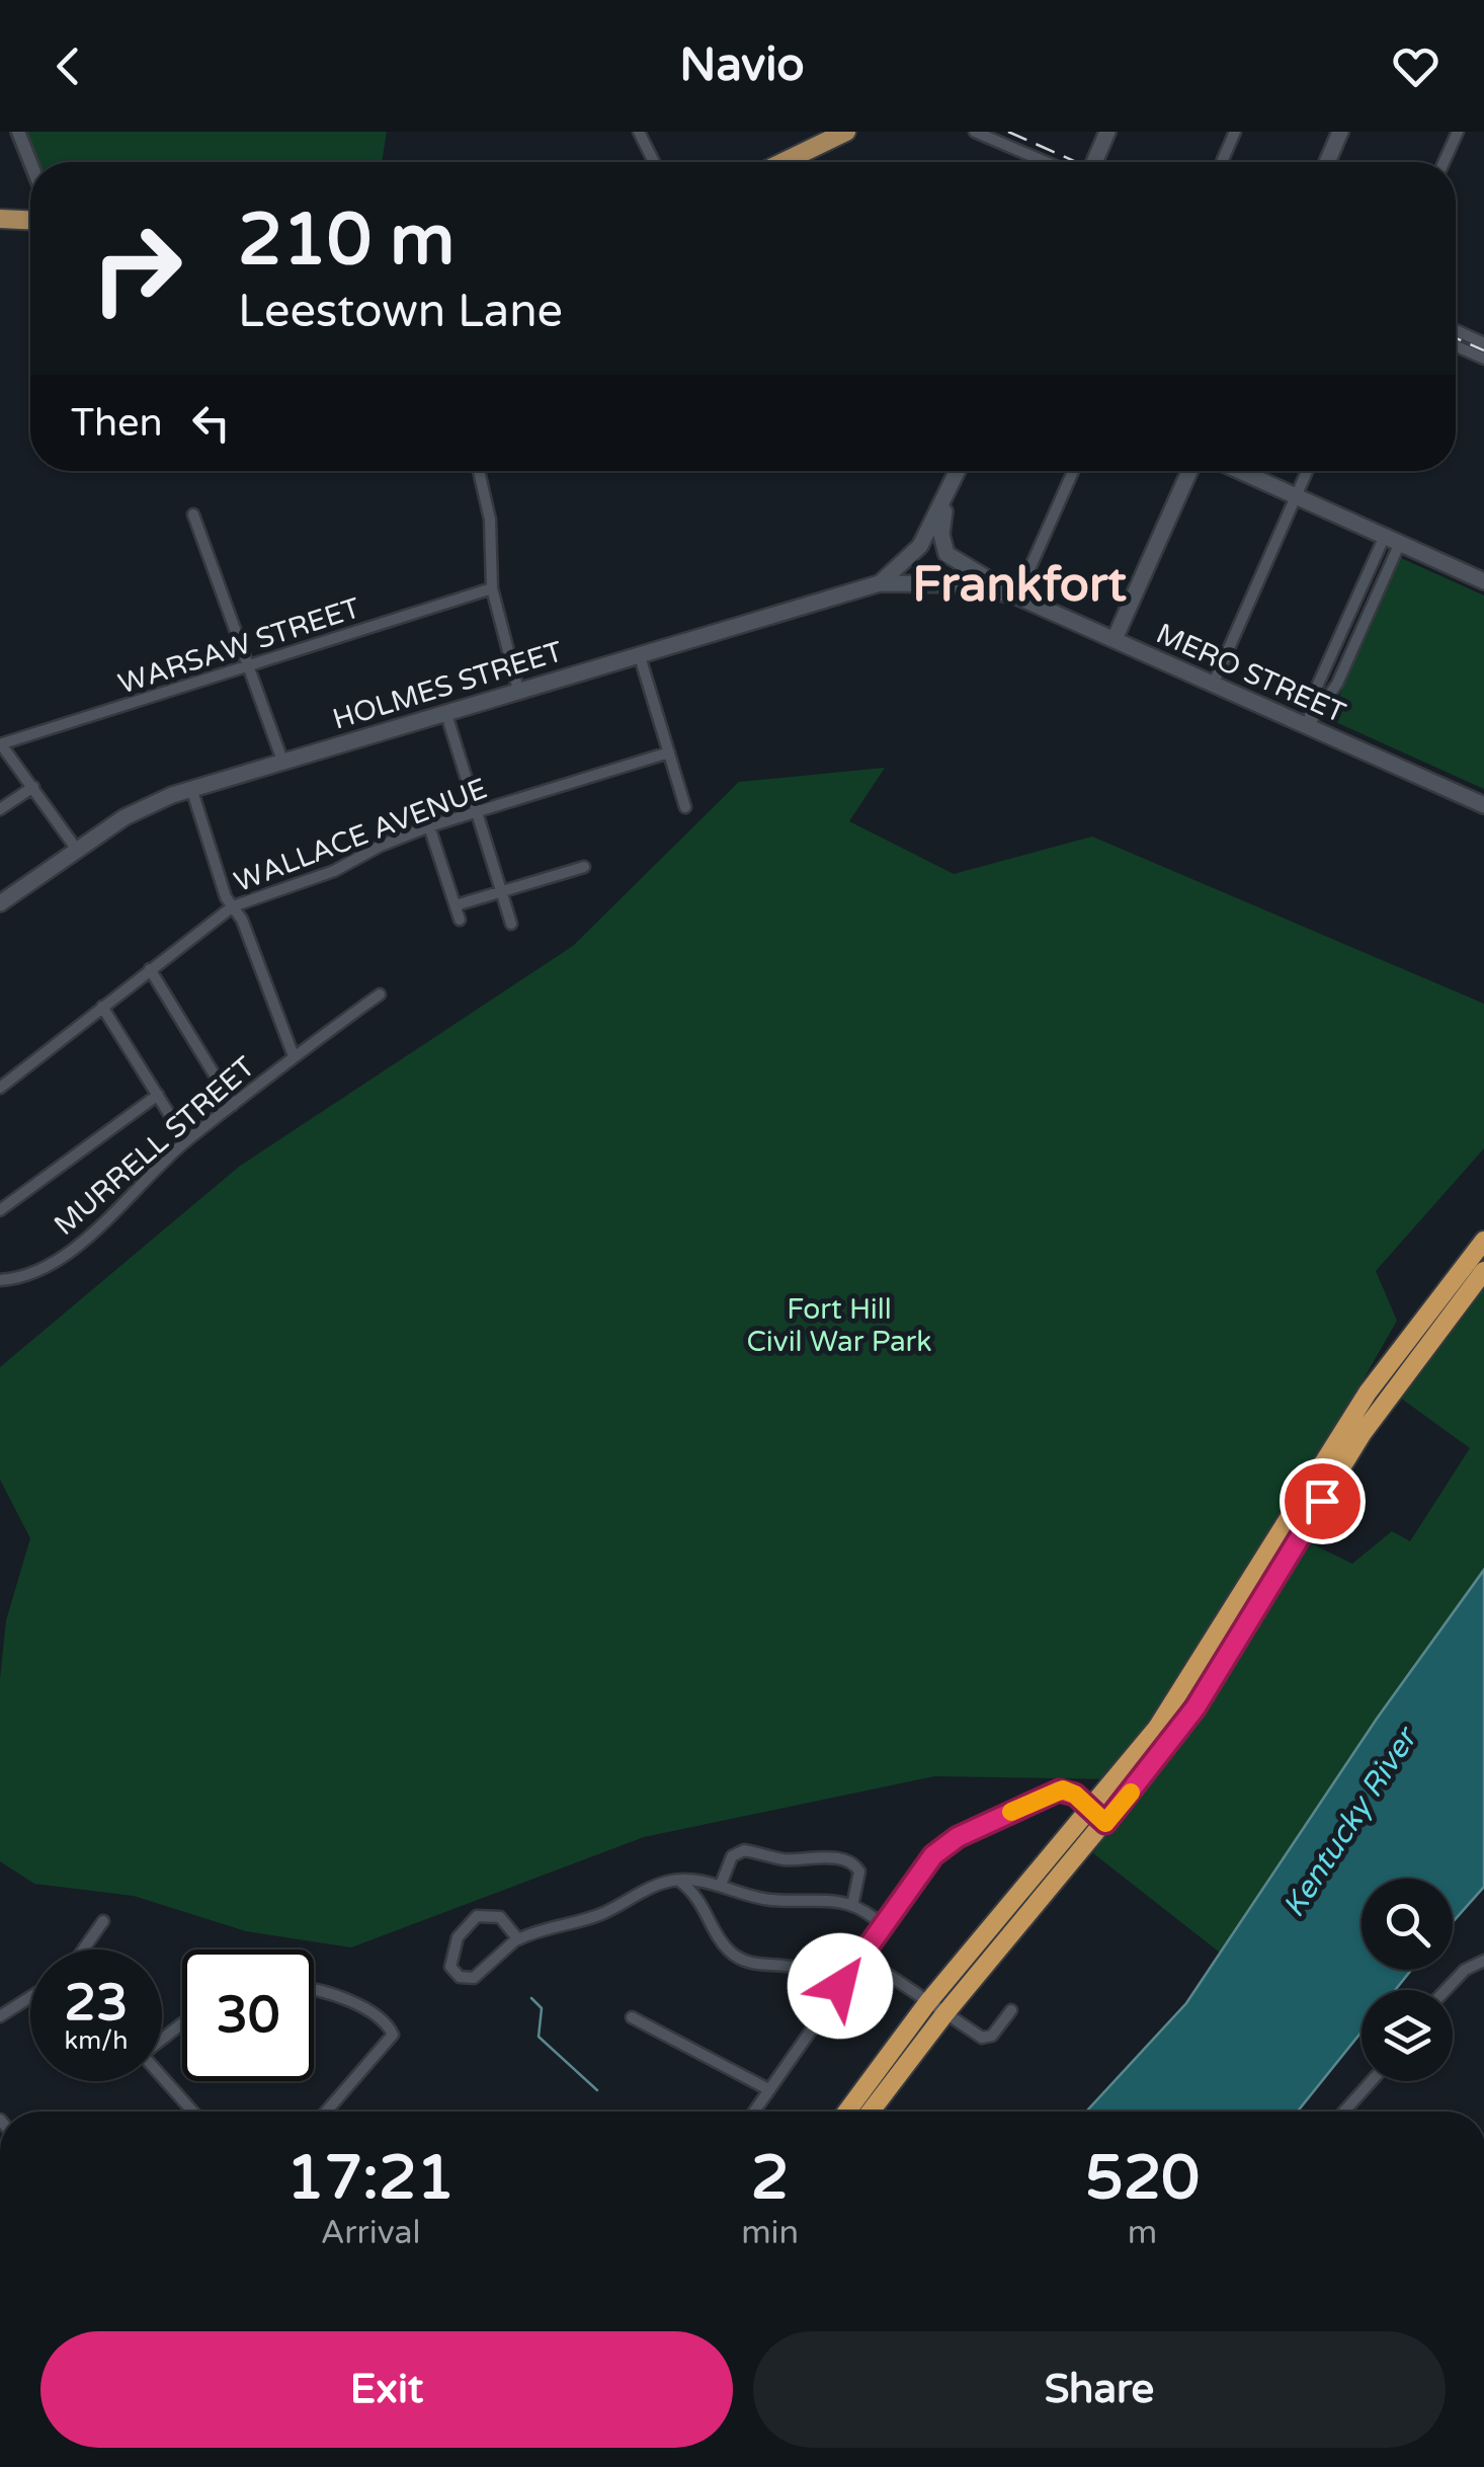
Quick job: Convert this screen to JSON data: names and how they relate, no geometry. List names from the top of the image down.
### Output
{
  "streets": {
    "main road": ["MERO STREET", "HOLMES STREET"],
    "street": ["WARSAW STREET", "WALLACE AVENUE", "MURRELL STREET"]
  },
  "crossings": [
    ["MERO STREET", "HOLMES STREET"]
  ],
  "districts": ["Frankfort"],
  "water": ["Kentucky River"],
  "parks": ["Fort Hill Civil War Park"],
  "page": {
    "header": "Navio",
    "turn": ["210 m", "Leestown Lane"],
    "then": "Then",
    "speed": "23 km/h",
    "limit": "30",
    "eta": [
      "17:21",
      "Arrival",
      "2",
      "min",
      "520",
      "m"
    ],
    "buttons": ["Exit", "Share"]
  }
}
